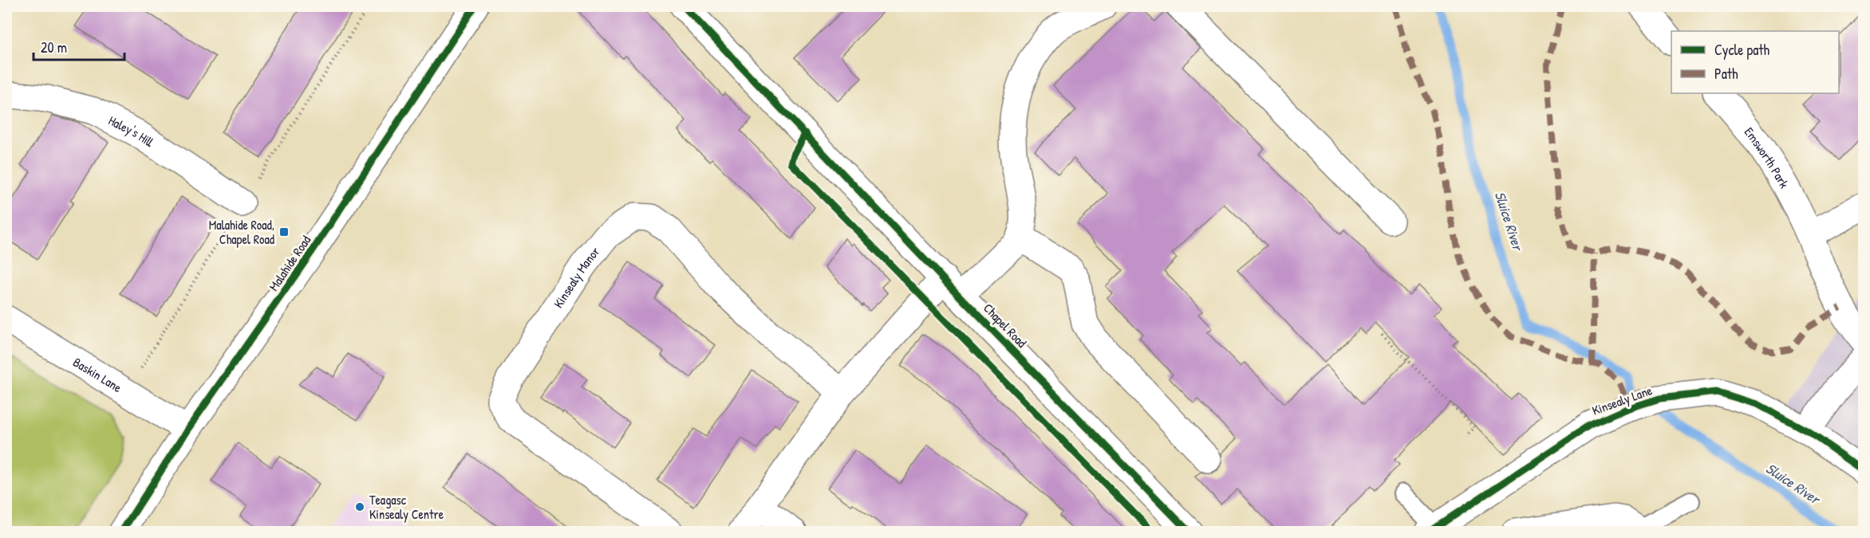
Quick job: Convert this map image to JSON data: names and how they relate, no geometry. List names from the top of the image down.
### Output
{
  "streets": {
    "street": [
      "Haley's Hill",
      "Emsworth Park",
      "Malahide Road",
      "Kinsealy Manor",
      "Chapel Road",
      "Baskin Lane",
      "Kinsealy Lane"
    ]
  },
  "crossings": [
    ["Malahide Road", "Baskin Lane"]
  ],
  "water": ["Sluice River"],
  "places": {
    "transit": ["Malahide Road, Chapel Road"],
    "other": ["Teagasc Kinsealy Centre"]
  },
  "legend": ["Cycle path", "Path"],
  "scale_bar": "20 m"
}
